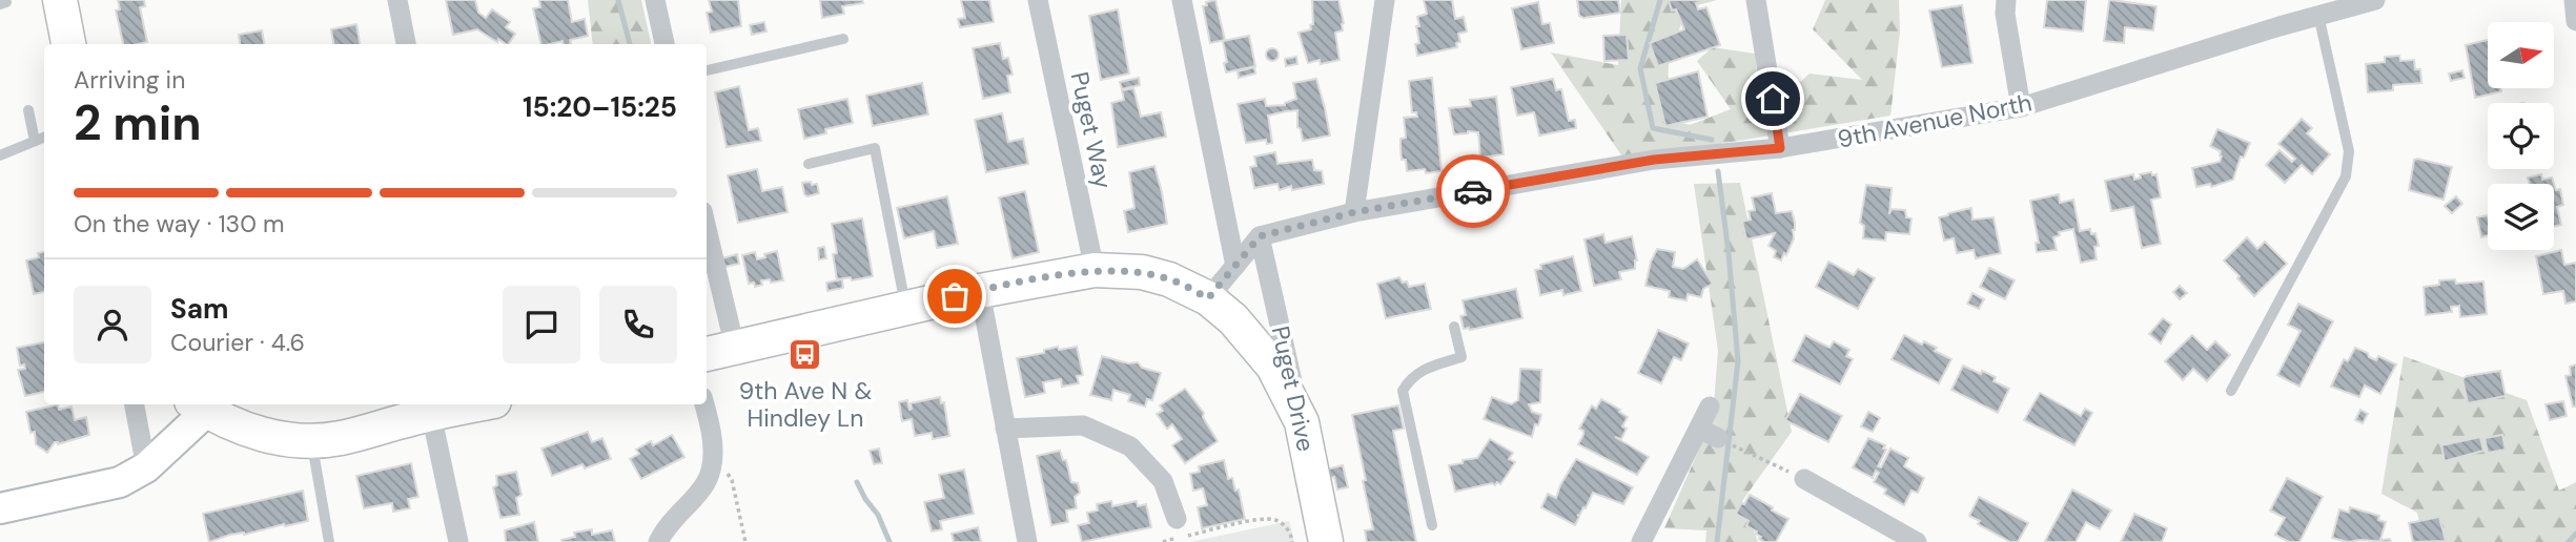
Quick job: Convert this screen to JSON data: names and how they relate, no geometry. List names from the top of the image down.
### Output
{
  "streets": {
    "main road": ["Puget Drive"],
    "street": ["9th Avenue North", "Puget Way"]
  },
  "crossings": [
    ["9th Avenue North", "Puget Drive"]
  ],
  "places": {
    "bus stop": ["9th Ave N & Hindley Ln"]
  },
  "north": "right",
  "page": {
    "heading": ["2 min", "Arriving in", "15:20–15:25"],
    "panel": ["Sam", "Courier · 4.6"],
    "bar": "On the way · 130 m"
  }
}
